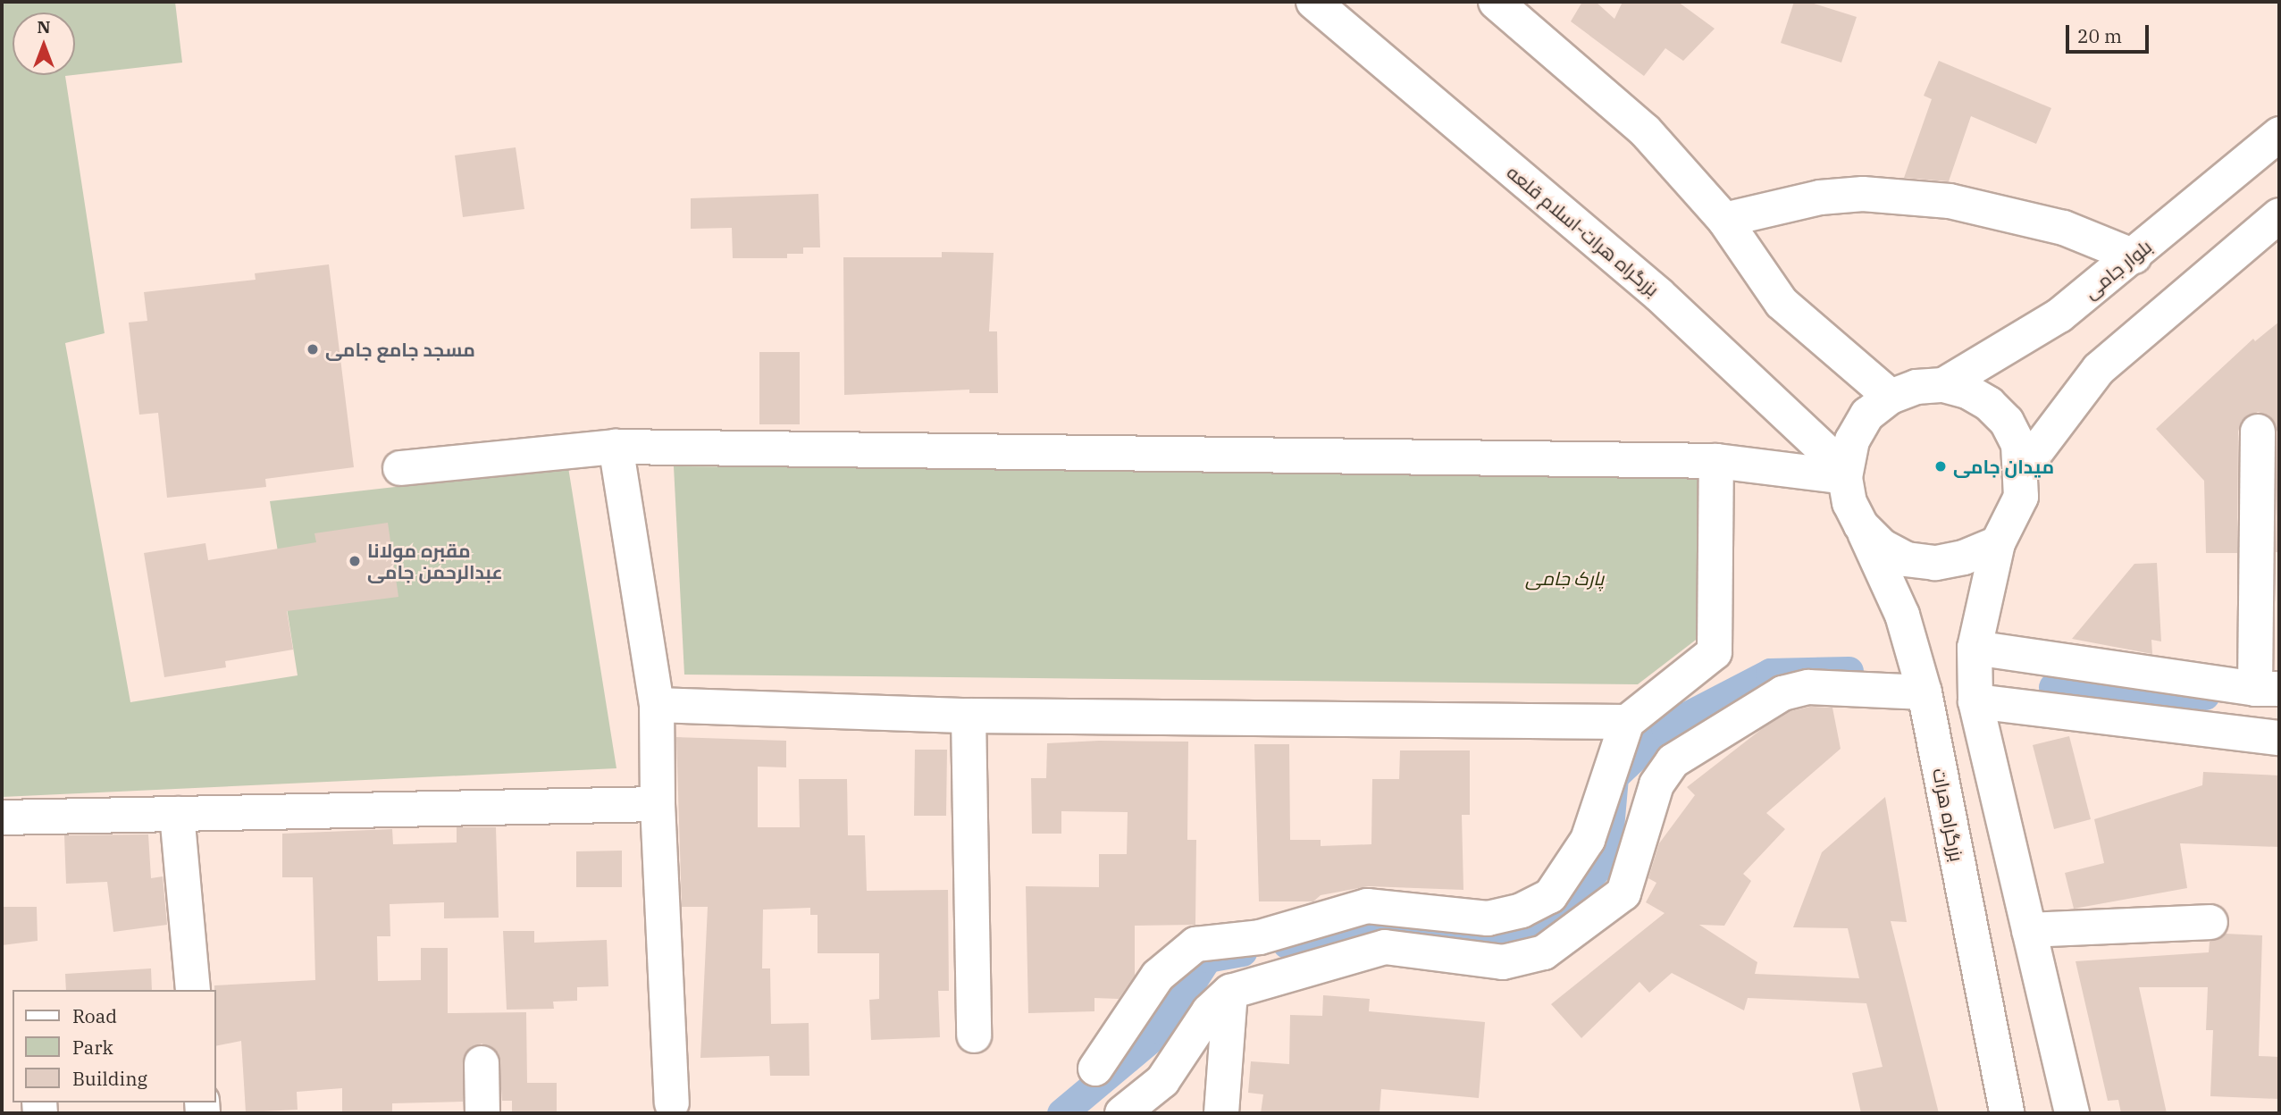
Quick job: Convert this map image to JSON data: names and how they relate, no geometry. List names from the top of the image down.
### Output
{
  "streets": {
    "main road": ["بزرگراه هرات-اسلام قلعه", "بلوار جامی", "بزرگراه هرات"]
  },
  "crossings": [
    ["بزرگراه هرات-اسلام قلعه", "بلوار جامی"],
    ["بزرگراه هرات-اسلام قلعه", "بزرگراه هرات"],
    ["بلوار جامی", "بزرگراه هرات"]
  ],
  "parks": ["پارک جامی"],
  "places": ["مسجد جامع جامی", "میدان جامی", "مقبره مولانا عبدالرحمن جامی"],
  "legend": ["Road", "Park", "Building"],
  "scale_bar": "20 m",
  "north": "top"
}
